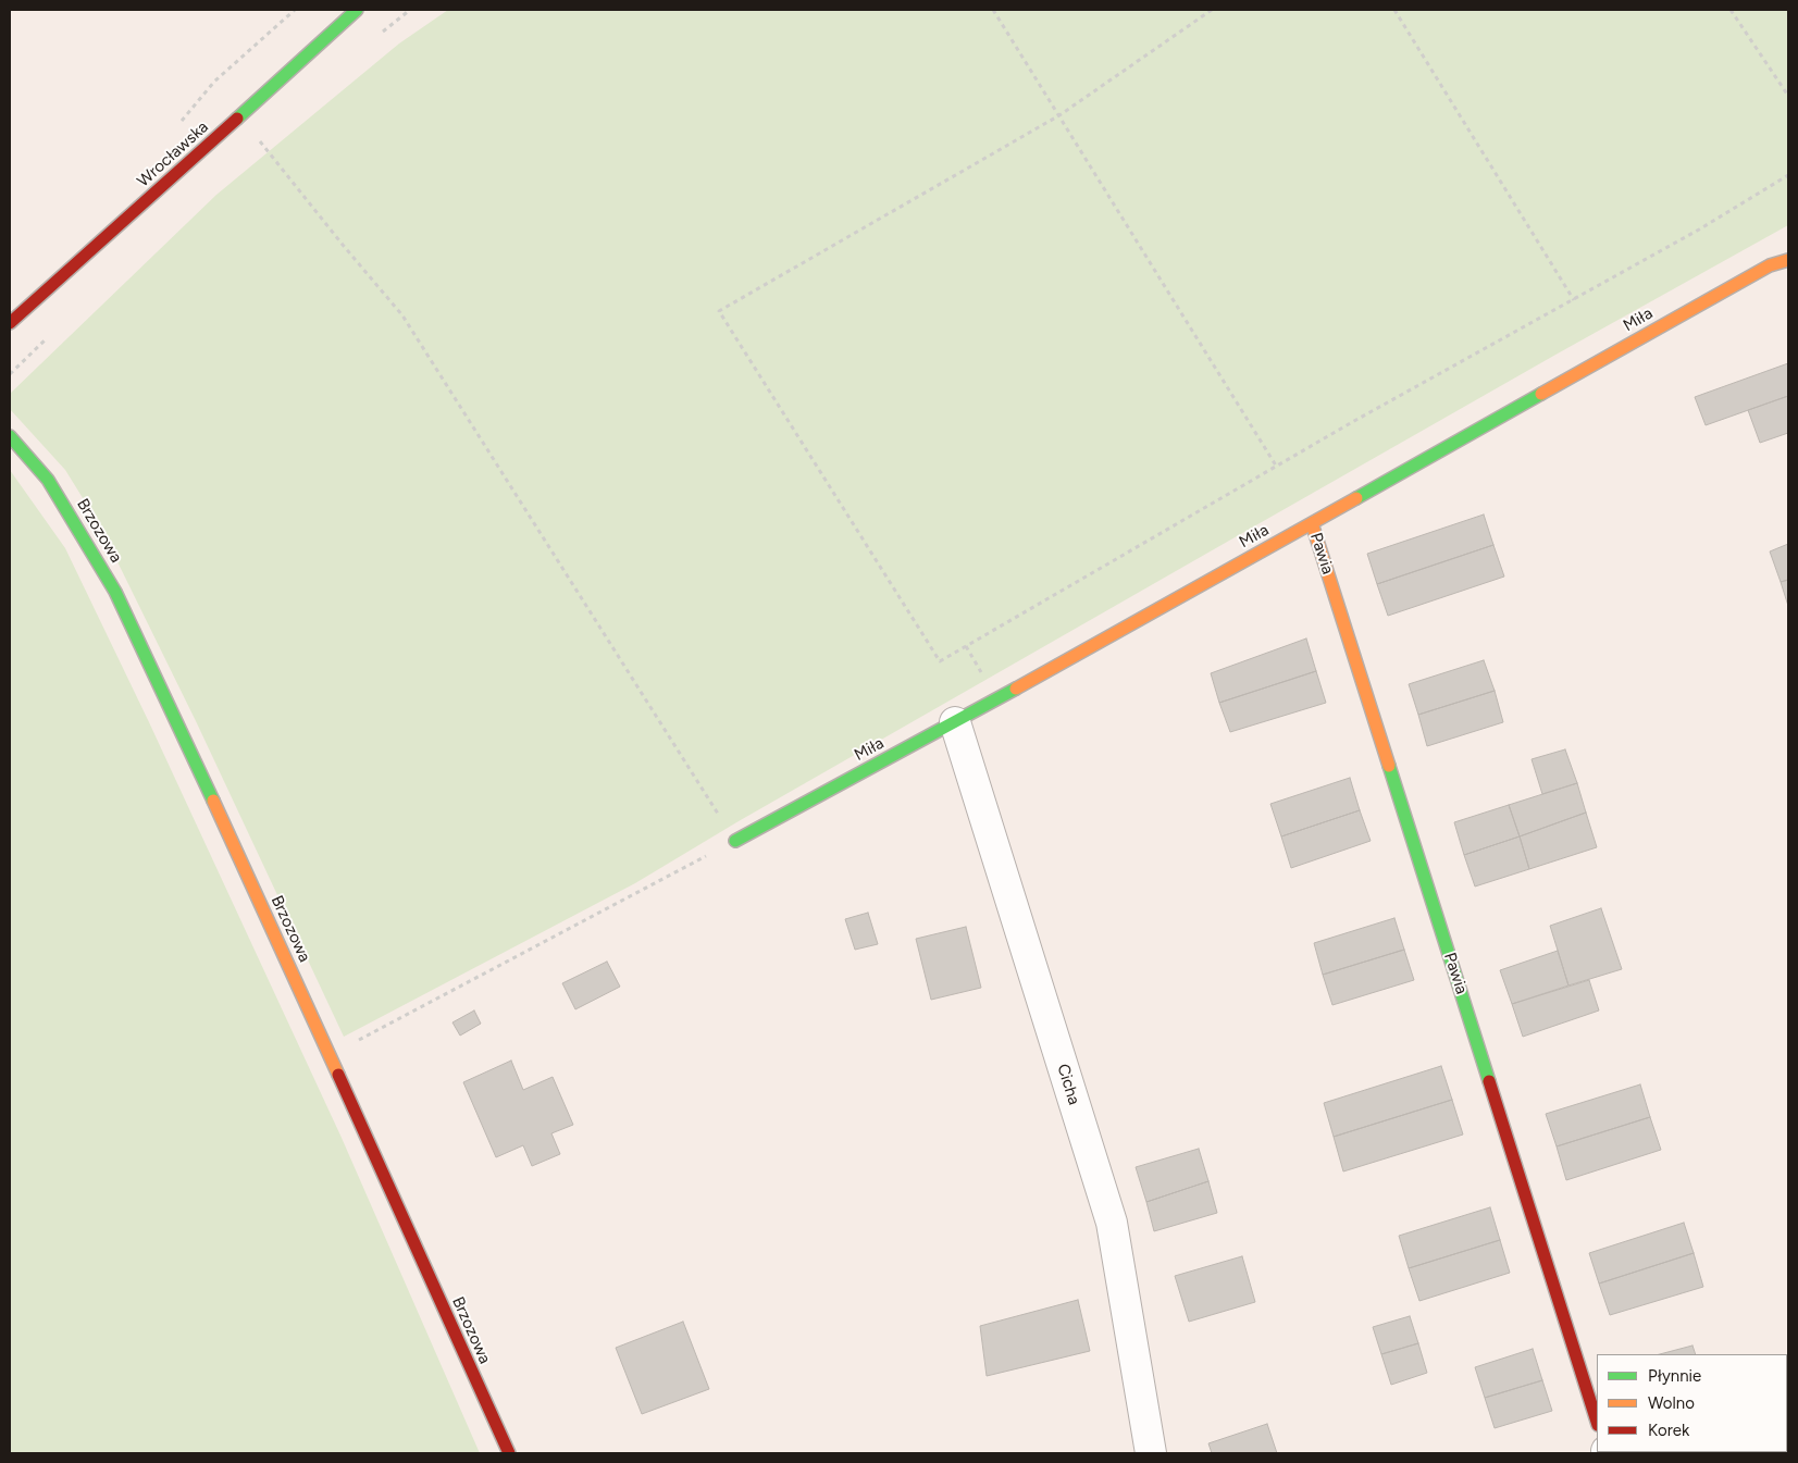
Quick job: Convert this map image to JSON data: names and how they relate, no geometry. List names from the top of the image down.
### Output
{
  "streets": {
    "street": [
      "Wrocławska",
      "Miła",
      "Brzozowa",
      "Pawia",
      "Cicha"
    ]
  },
  "crossings": [
    ["Miła", "Pawia"],
    ["Miła", "Cicha"]
  ],
  "legend": ["Płynnie", "Wolno", "Korek"]
}
